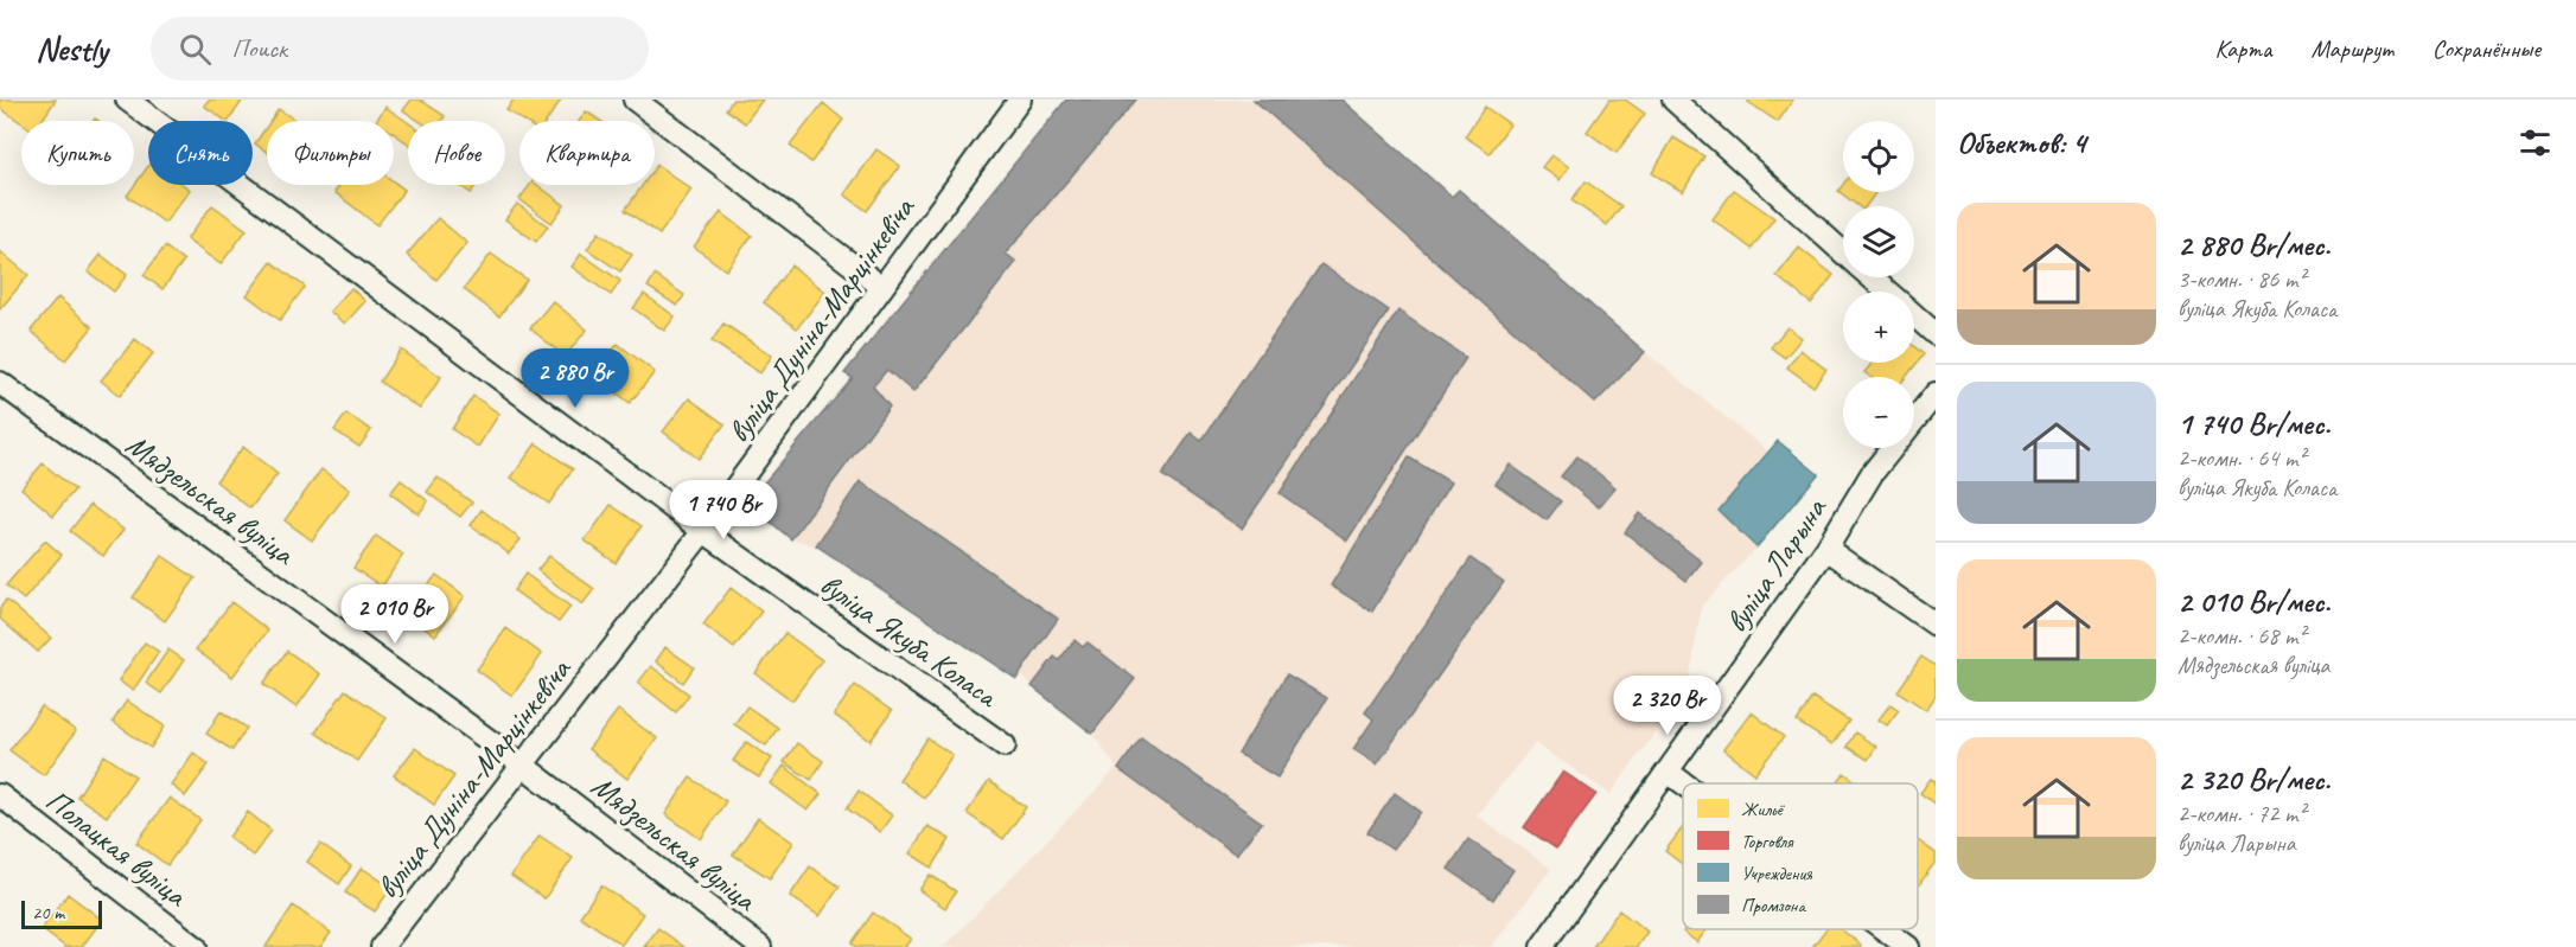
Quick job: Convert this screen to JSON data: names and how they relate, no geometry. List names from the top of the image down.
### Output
{
  "streets": {
    "street": [
      "вуліца Дуніна-Марцінкевіча",
      "Мядзельская вуліца",
      "вуліца Ларына",
      "вуліца Якуба Коласа",
      "Полацкая вуліца"
    ]
  },
  "crossings": [
    ["вуліца Дуніна-Марцінкевіча", "Мядзельская вуліца"],
    ["вуліца Дуніна-Марцінкевіча", "вуліца Якуба Коласа"]
  ],
  "legend": [
    "Жильё",
    "Торговля",
    "Учреждения",
    "Промзона"
  ],
  "scale_bar": "20 m",
  "page": {
    "header": "Nestly",
    "search": "Поиск",
    "nav": ["Карта", "Маршрут", "Сохранённые"],
    "heading": "Объектов: 4",
    "map_buttons": ["+", "−"],
    "chip": [
      "Купить",
      "Снять",
      "Фильтры",
      "Новое",
      "Квартира"
    ],
    "list": [
      {
        "name": "2 880 Br/мес.",
        "note": "3-комн. · 86 m² · вуліца Якуба Коласа"
      },
      {
        "name": "1 740 Br/мес.",
        "note": "2-комн. · 64 m² · вуліца Якуба Коласа"
      },
      {
        "name": "2 010 Br/мес.",
        "note": "2-комн. · 68 m² · Мядзельская вуліца"
      },
      {
        "name": "2 320 Br/мес.",
        "note": "2-комн. · 72 m² · вуліца Ларына"
      }
    ],
    "price": [
      "2 880 Br",
      "1 740 Br",
      "2 010 Br",
      "2 320 Br"
    ],
    "scale": "20 m"
  }
}
